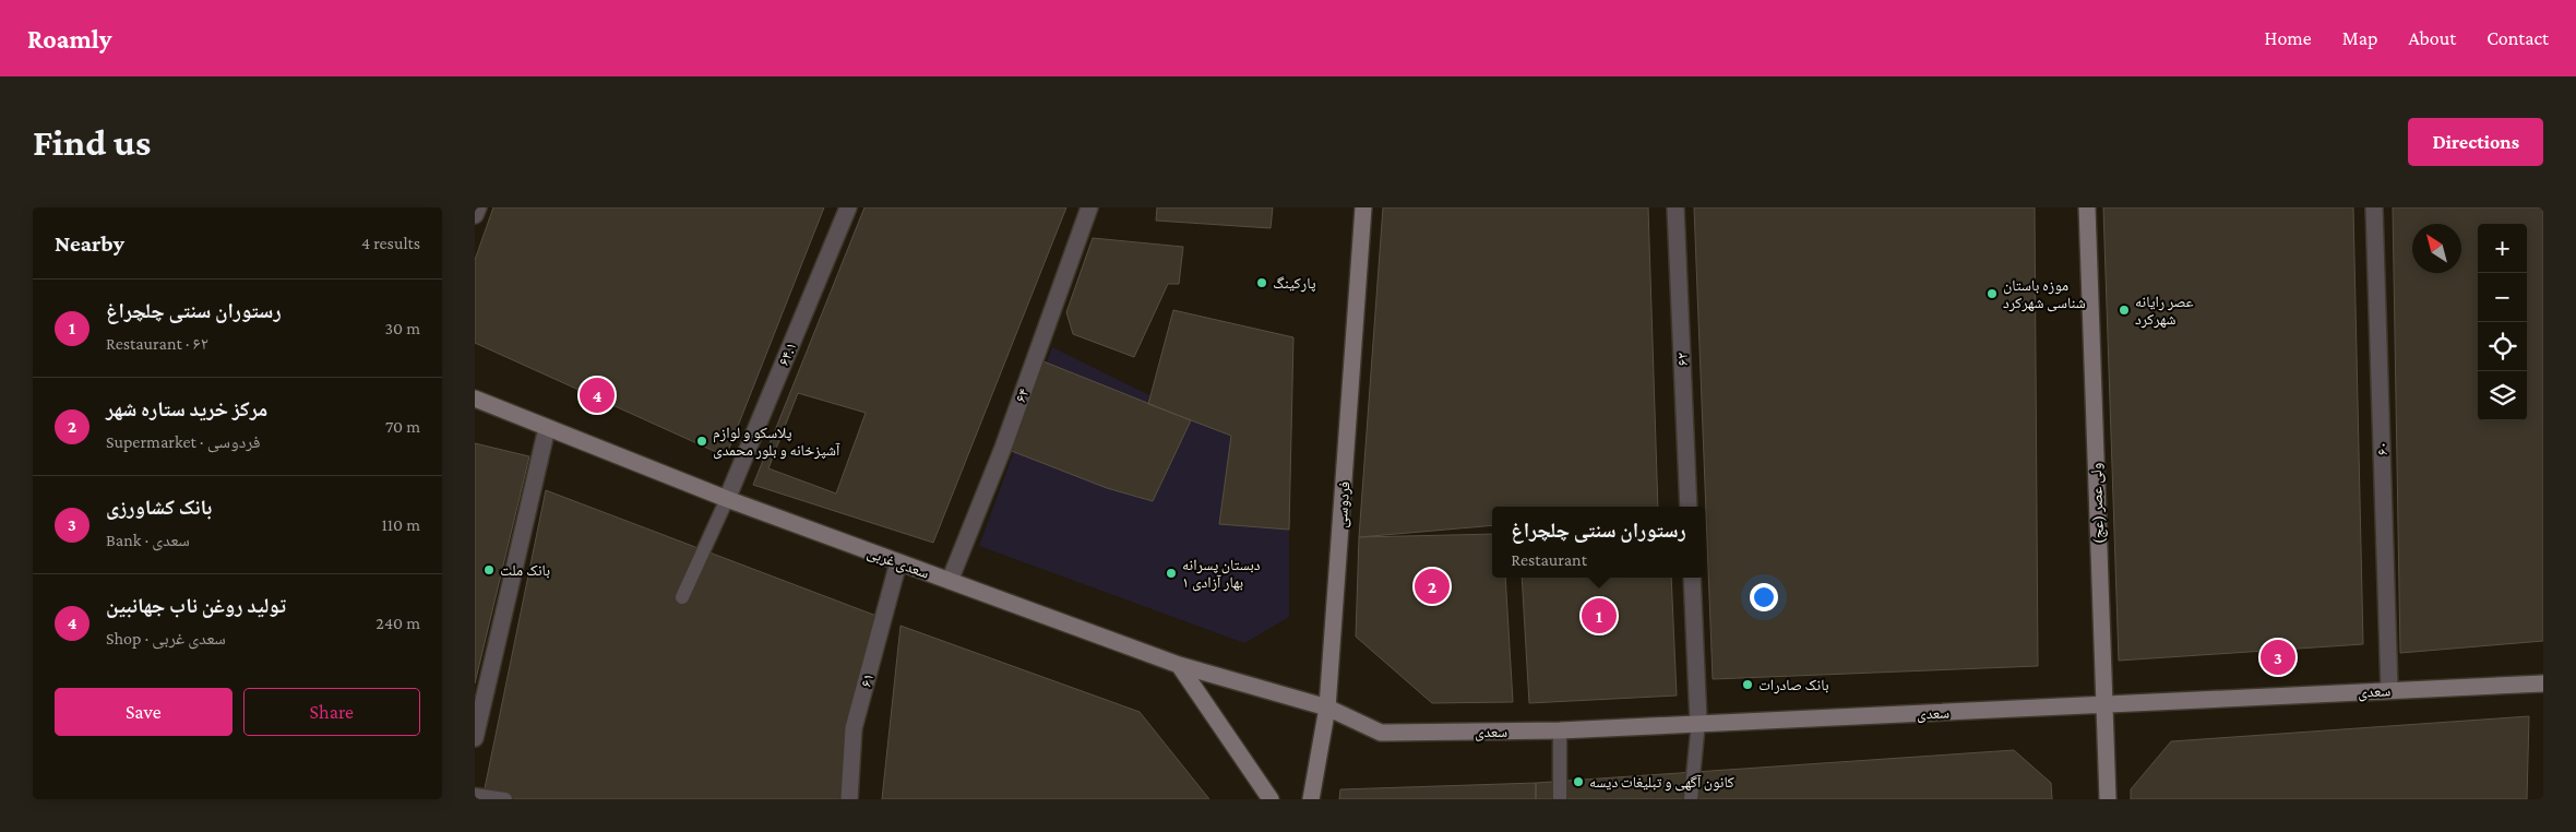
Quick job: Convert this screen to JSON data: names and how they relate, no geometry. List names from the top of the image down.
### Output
{
  "streets": {
    "main road": [
      "ولی عصر (عج)",
      "فردوسی",
      "سعدی غربی",
      "سعدی"
    ],
    "street": [
      "۶۴.۱",
      "۶۲",
      "۶۴",
      "۶۰",
      "۶۱"
    ]
  },
  "crossings": [
    ["۶۴.۱", "سعدی غربی"],
    ["۶۴", "سعدی غربی"],
    ["۶۰", "سعدی"],
    ["ولی عصر (عج)", "سعدی"],
    ["فردوسی", "سعدی غربی"],
    ["فردوسی", "سعدی"],
    ["سعدی غربی", "۶۱"],
    ["سعدی غربی", "سعدی"]
  ],
  "places": [
    "پارکینگ",
    "موزه باستان شناسی شهرکرد",
    "عصر رایانه شهرکرد",
    "پلاسکو و لوازم آشپزخانه و بلور محمدی",
    "بانک ملت",
    "دبستان پسرانه بهار آزادی ۱",
    "بانک صادرات",
    "کانون آگهی و تبلیغات دیسه"
  ],
  "north": "top left",
  "page": {
    "header": "Roamly",
    "nav": [
      "Home",
      "Map",
      "About",
      "Contact"
    ],
    "buttons": [
      "Directions",
      ["Save", "Share"]
    ],
    "title": "Find us",
    "heading": ["Nearby", "4 results"],
    "map_buttons": ["+", "−"],
    "list": [
      {
        "mark": "1",
        "name": "رستوران سنتی چلچراغ",
        "note": "Restaurant · ۶۲",
        "value": "30 m"
      },
      {
        "mark": "2",
        "name": "مرکز خرید ستاره شهر",
        "note": "Supermarket · فردوسی",
        "value": "70 m"
      },
      {
        "mark": "3",
        "name": "بانک کشاورزی",
        "note": "Bank · سعدی",
        "value": "110 m"
      },
      {
        "mark": "4",
        "name": "تولید روغن ناب جهانبین",
        "note": "Shop · سعدی غربی",
        "value": "240 m"
      }
    ],
    "pins": [
      "4",
      "2",
      "1",
      "3"
    ],
    "popup": ["رستوران سنتی چلچراغ", "Restaurant"]
  }
}
